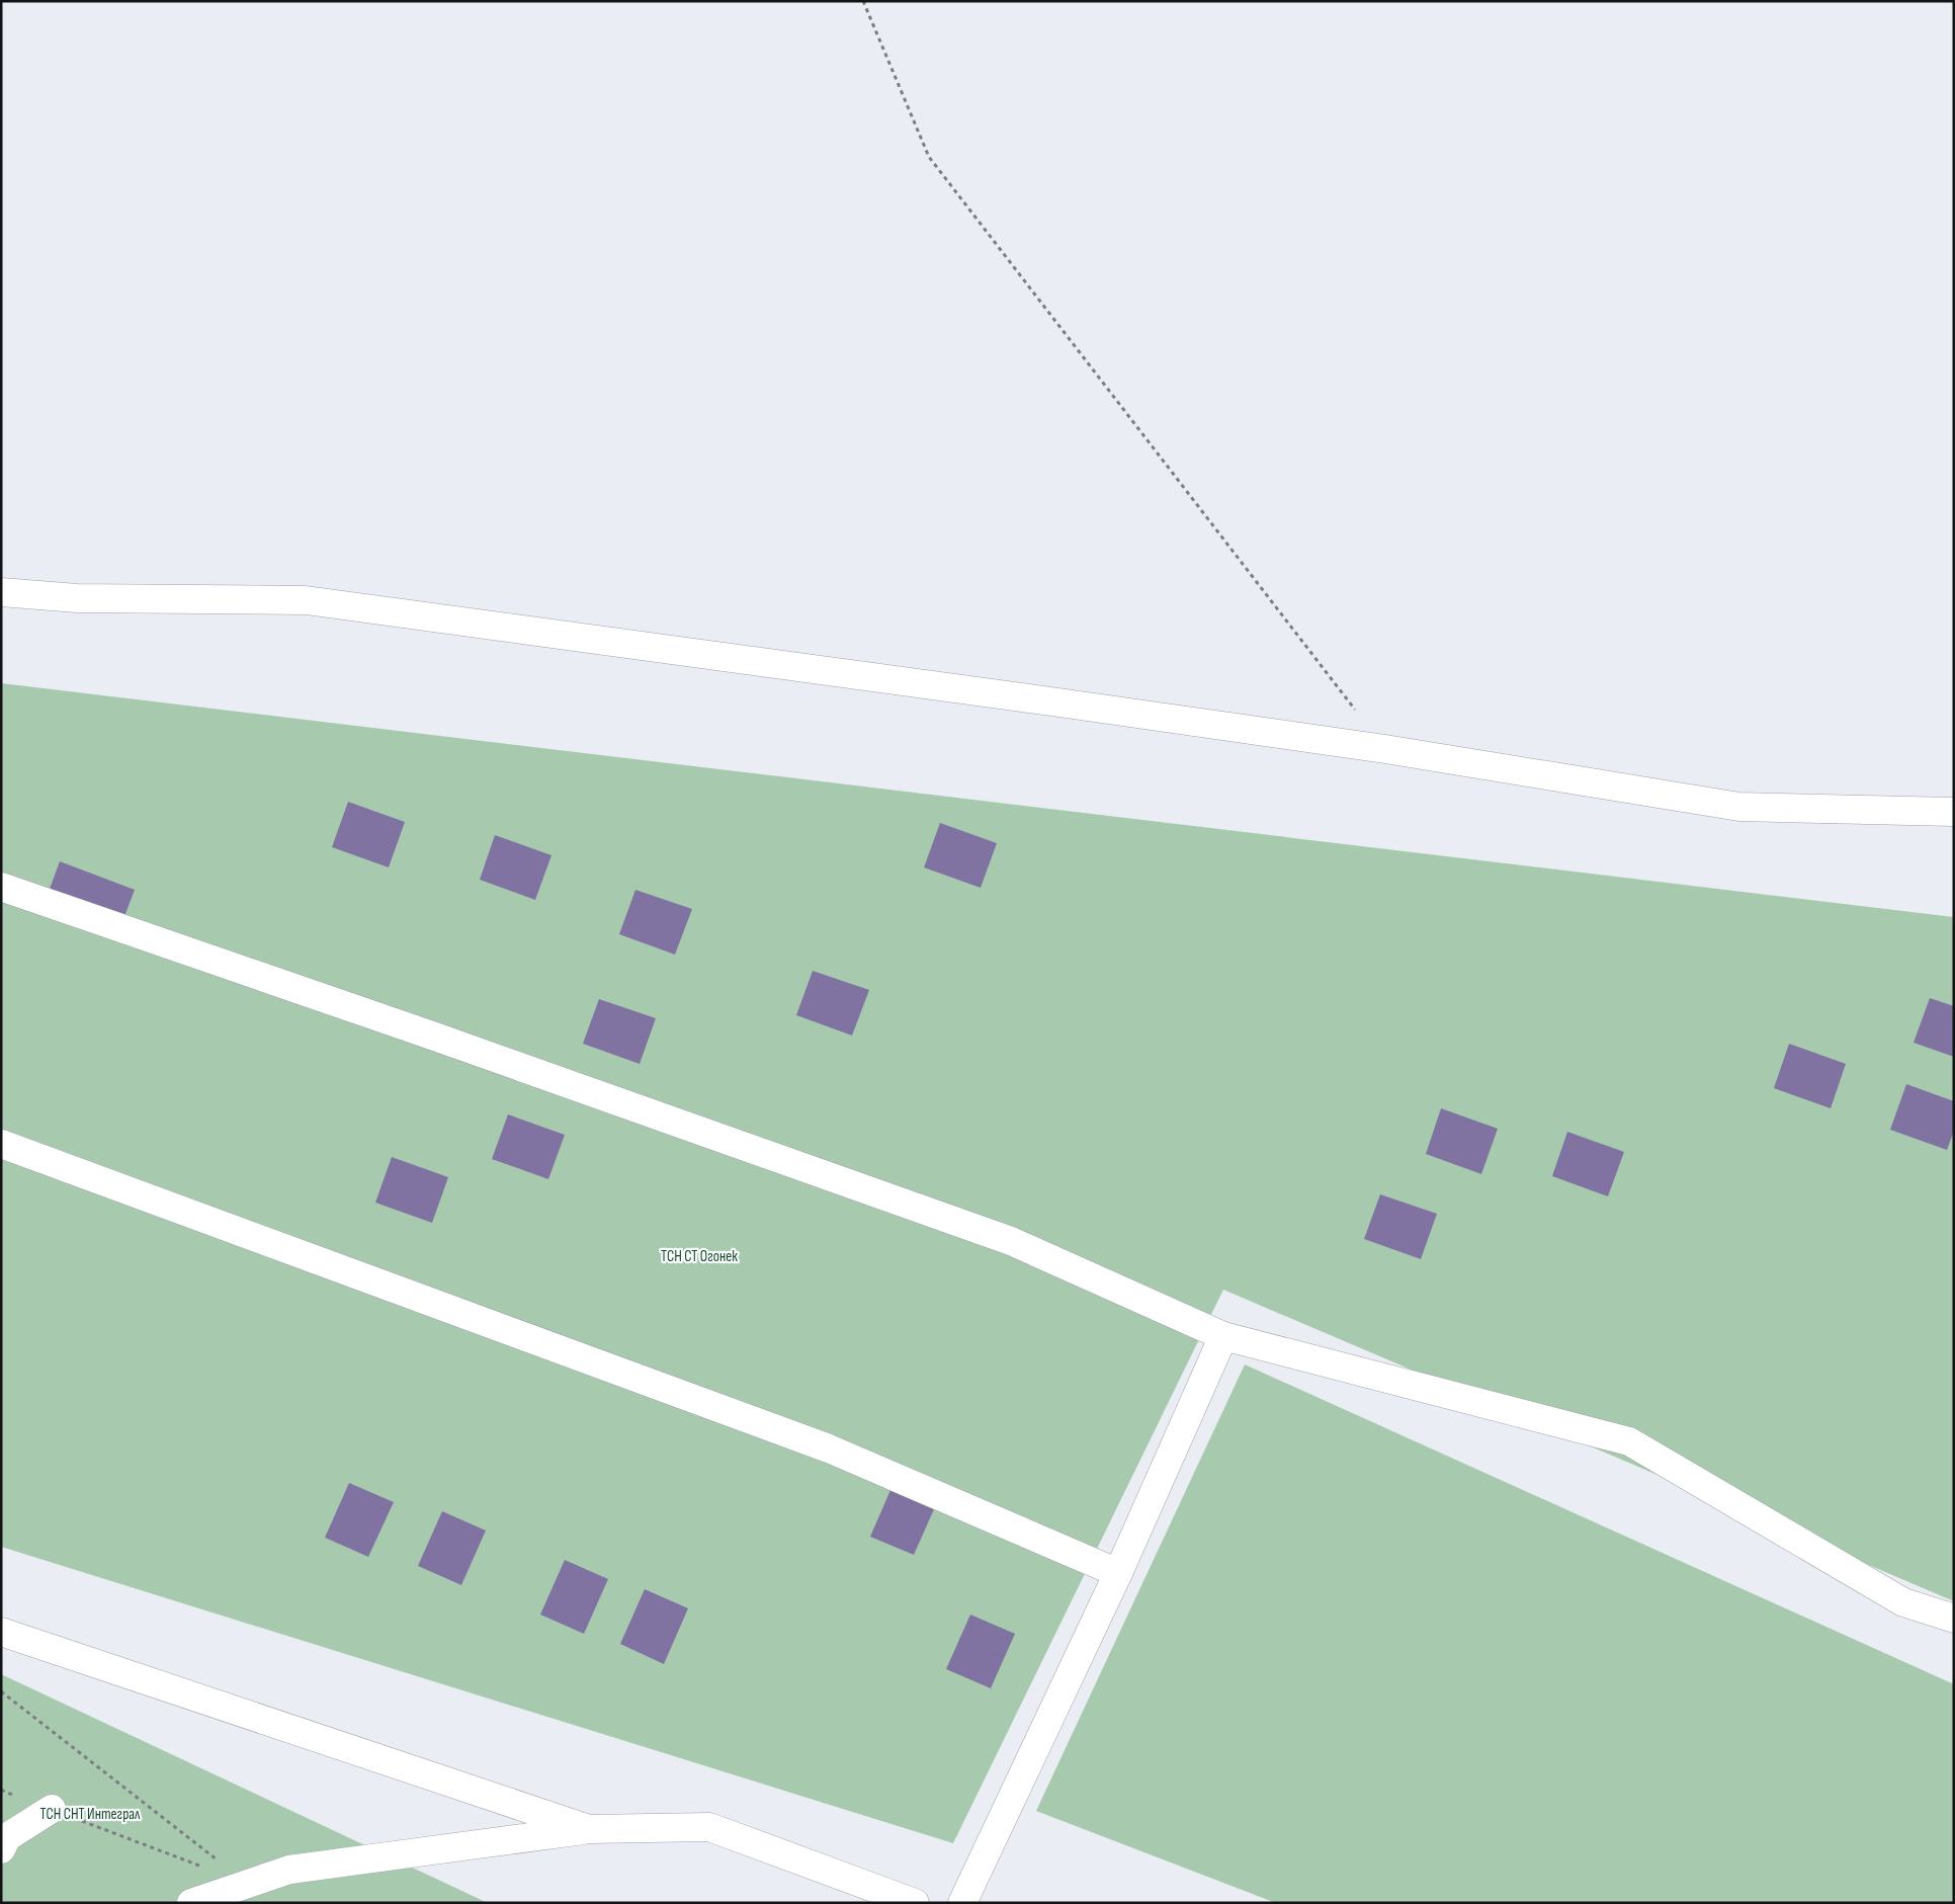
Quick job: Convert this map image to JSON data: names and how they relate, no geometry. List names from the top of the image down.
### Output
{
  "parks": ["ТСН СТ Огонек", "ТСН СНТ Интеграл"]
}
